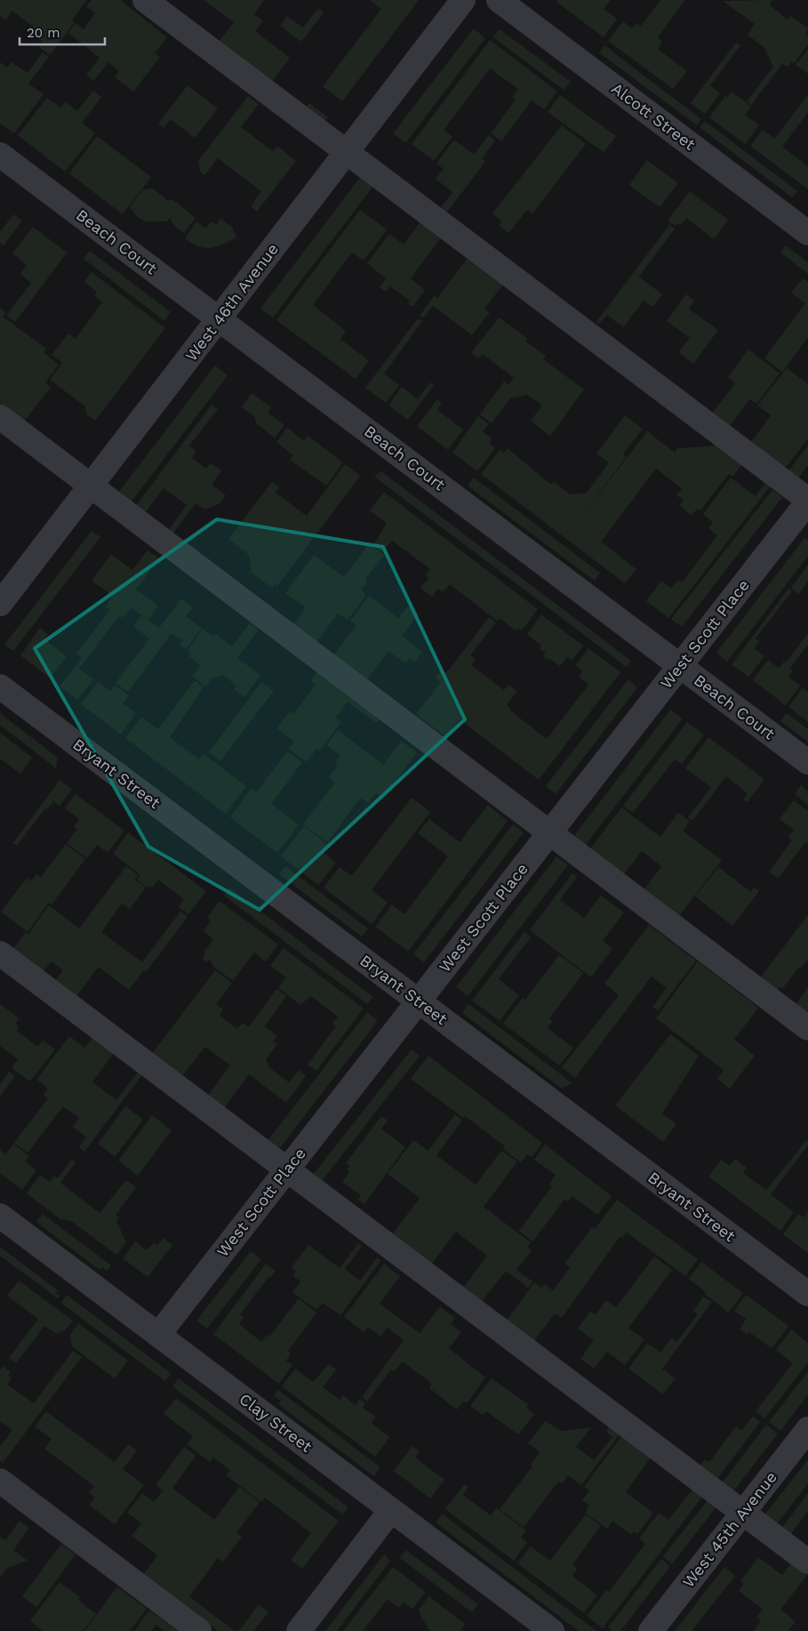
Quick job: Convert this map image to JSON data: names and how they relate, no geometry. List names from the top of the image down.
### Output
{
  "streets": {
    "street": [
      "Alcott Street",
      "Beach Court",
      "West 46th Avenue",
      "West Scott Place",
      "Bryant Street",
      "Clay Street",
      "West 45th Avenue"
    ]
  },
  "crossings": [
    ["Beach Court", "West 46th Avenue"],
    ["Beach Court", "West Scott Place"],
    ["West Scott Place", "Bryant Street"],
    ["West Scott Place", "Clay Street"]
  ],
  "scale_bar": "20 m"
}
